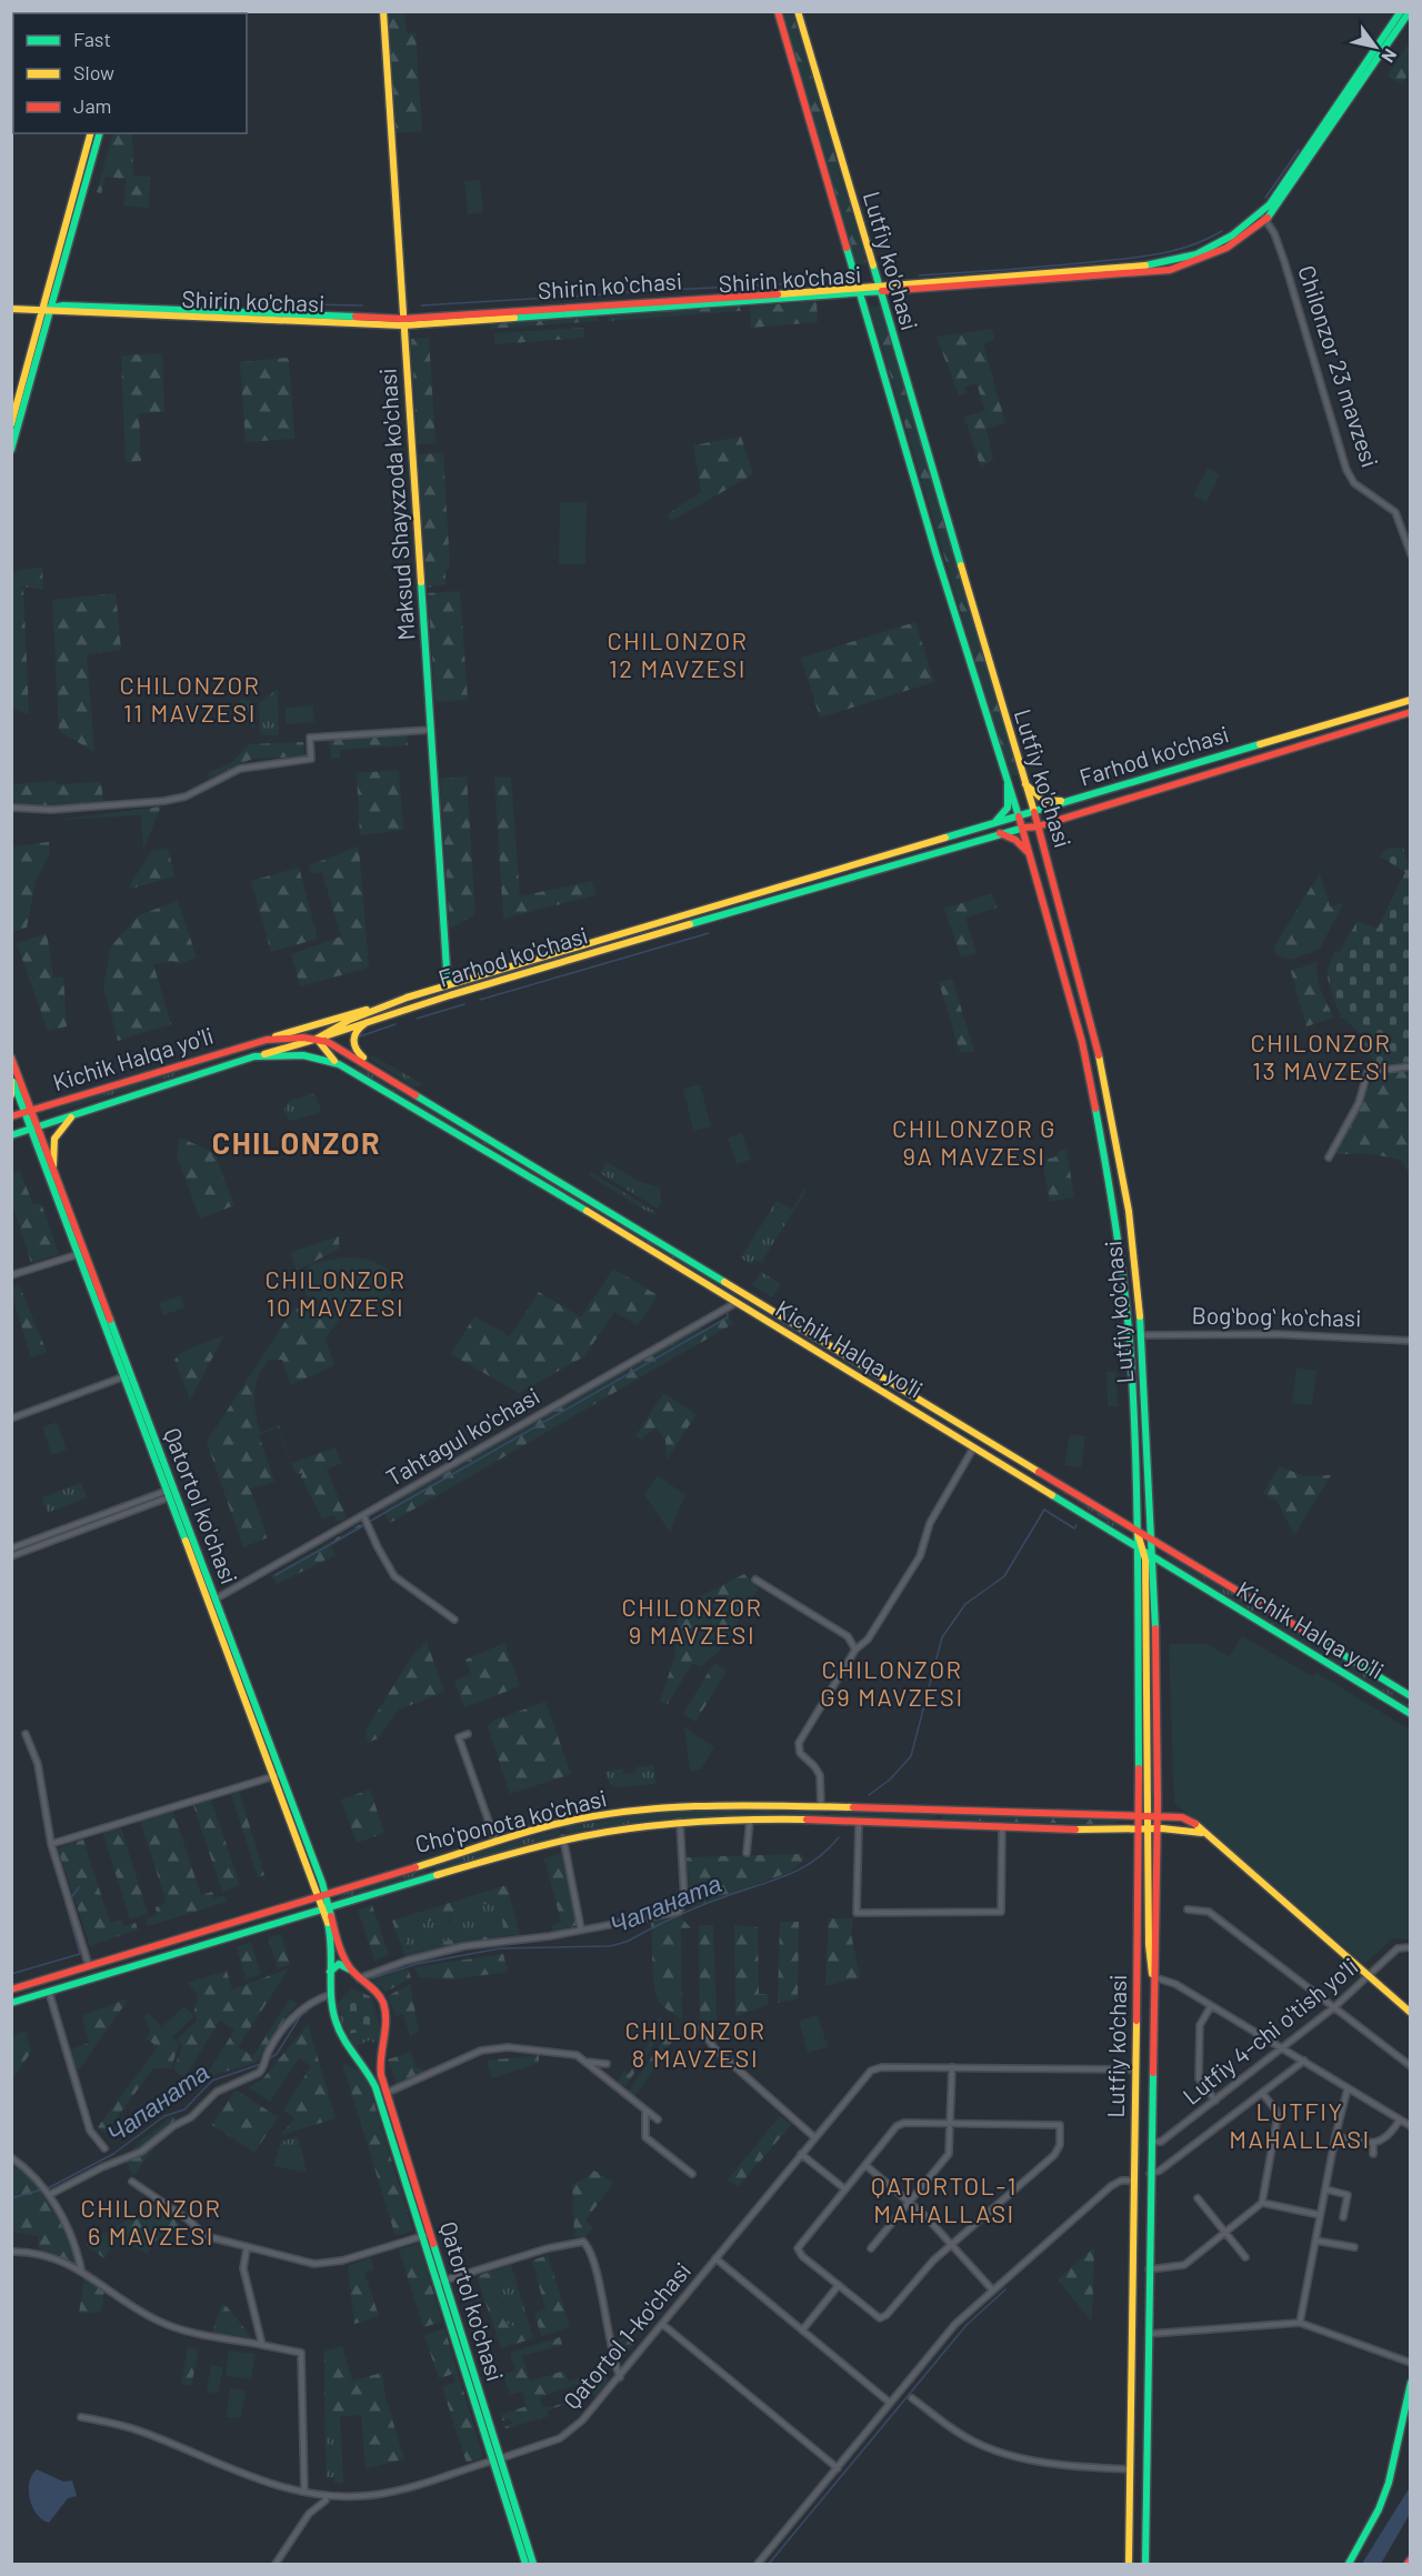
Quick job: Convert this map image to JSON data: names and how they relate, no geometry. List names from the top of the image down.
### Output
{
  "streets": {
    "main road": [
      "Lutfiy ko'chasi",
      "Shirin ko'chasi",
      "Maksud Shayxzoda ko'chasi",
      "Farhod ko'chasi",
      "Kichik Halqa yo'li",
      "Qatortol ko'chasi",
      "Cho'ponota ko'chasi"
    ],
    "street": [
      "Chilonzor 23 mavzesi",
      "Bogʻbogʻ koʻchasi",
      "Tahtagul ko'chasi",
      "Lutfiy 4-chi o'tish yo'li",
      "Qatortol 1-ko'chasi"
    ]
  },
  "crossings": [
    ["Lutfiy ko'chasi", "Shirin ko'chasi"],
    ["Lutfiy ko'chasi", "Farhod ko'chasi"],
    ["Lutfiy ko'chasi", "Kichik Halqa yo'li"],
    ["Lutfiy ko'chasi", "Bogʻbogʻ koʻchasi"],
    ["Lutfiy ko'chasi", "Cho'ponota ko'chasi"],
    ["Lutfiy ko'chasi", "Lutfiy 4-chi o'tish yo'li"],
    ["Lutfiy ko'chasi", "Qatortol 1-ko'chasi"],
    ["Shirin ko'chasi", "Chilonzor 23 mavzesi"],
    ["Shirin ko'chasi", "Maksud Shayxzoda ko'chasi"],
    ["Maksud Shayxzoda ko'chasi", "Farhod ko'chasi"],
    ["Farhod ko'chasi", "Kichik Halqa yo'li"],
    ["Kichik Halqa yo'li", "Tahtagul ko'chasi"],
    ["Kichik Halqa yo'li", "Qatortol ko'chasi"],
    ["Tahtagul ko'chasi", "Qatortol ko'chasi"],
    ["Qatortol ko'chasi", "Cho'ponota ko'chasi"],
    ["Qatortol ko'chasi", "Qatortol 1-ko'chasi"],
    ["Cho'ponota ko'chasi", "Lutfiy 4-chi o'tish yo'li"]
  ],
  "districts": [
    "CHILONZOR 12 MAVZESI",
    "CHILONZOR 11 MAVZESI",
    "CHILONZOR 13 MAVZESI",
    "CHILONZOR G 9A MAVZESI",
    "CHILONZOR",
    "CHILONZOR 10 MAVZESI",
    "CHILONZOR 9 MAVZESI",
    "CHILONZOR G9 MAVZESI",
    "CHILONZOR 8 MAVZESI",
    "LUTFIY MAHALLASI",
    "QATORTOL-1 MAHALLASI",
    "CHILONZOR 6 MAVZESI"
  ],
  "water": ["Чапаната"],
  "legend": ["Fast", "Slow", "Jam"],
  "north": "bottom right"
}
